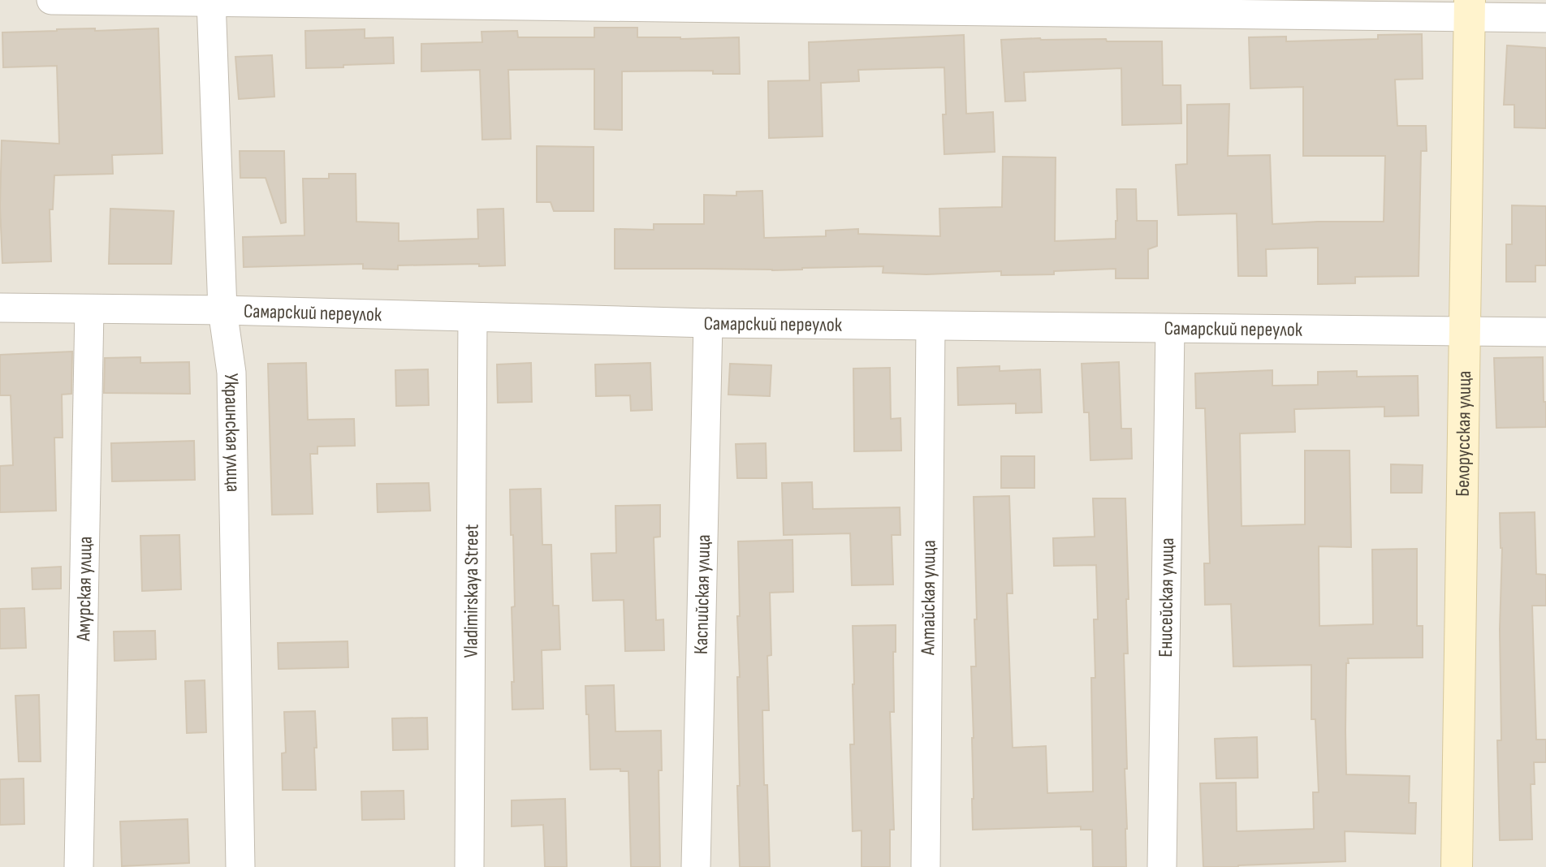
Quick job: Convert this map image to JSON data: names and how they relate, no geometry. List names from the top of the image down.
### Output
{
  "streets": {
    "main road": ["Белорусская улица"],
    "street": [
      "Самарский переулок",
      "Украинская улица",
      "Амурская улица",
      "Vladimirskaya Street",
      "Каспийская улица",
      "Алтайская улица",
      "Енисейская улица"
    ]
  },
  "crossings": [
    ["Самарский переулок", "Украинская улица"],
    ["Самарский переулок", "Белорусская улица"],
    ["Самарский переулок", "Амурская улица"],
    ["Самарский переулок", "Vladimirskaya Street"],
    ["Самарский переулок", "Каспийская улица"],
    ["Самарский переулок", "Алтайская улица"],
    ["Самарский переулок", "Енисейская улица"]
  ]
}
